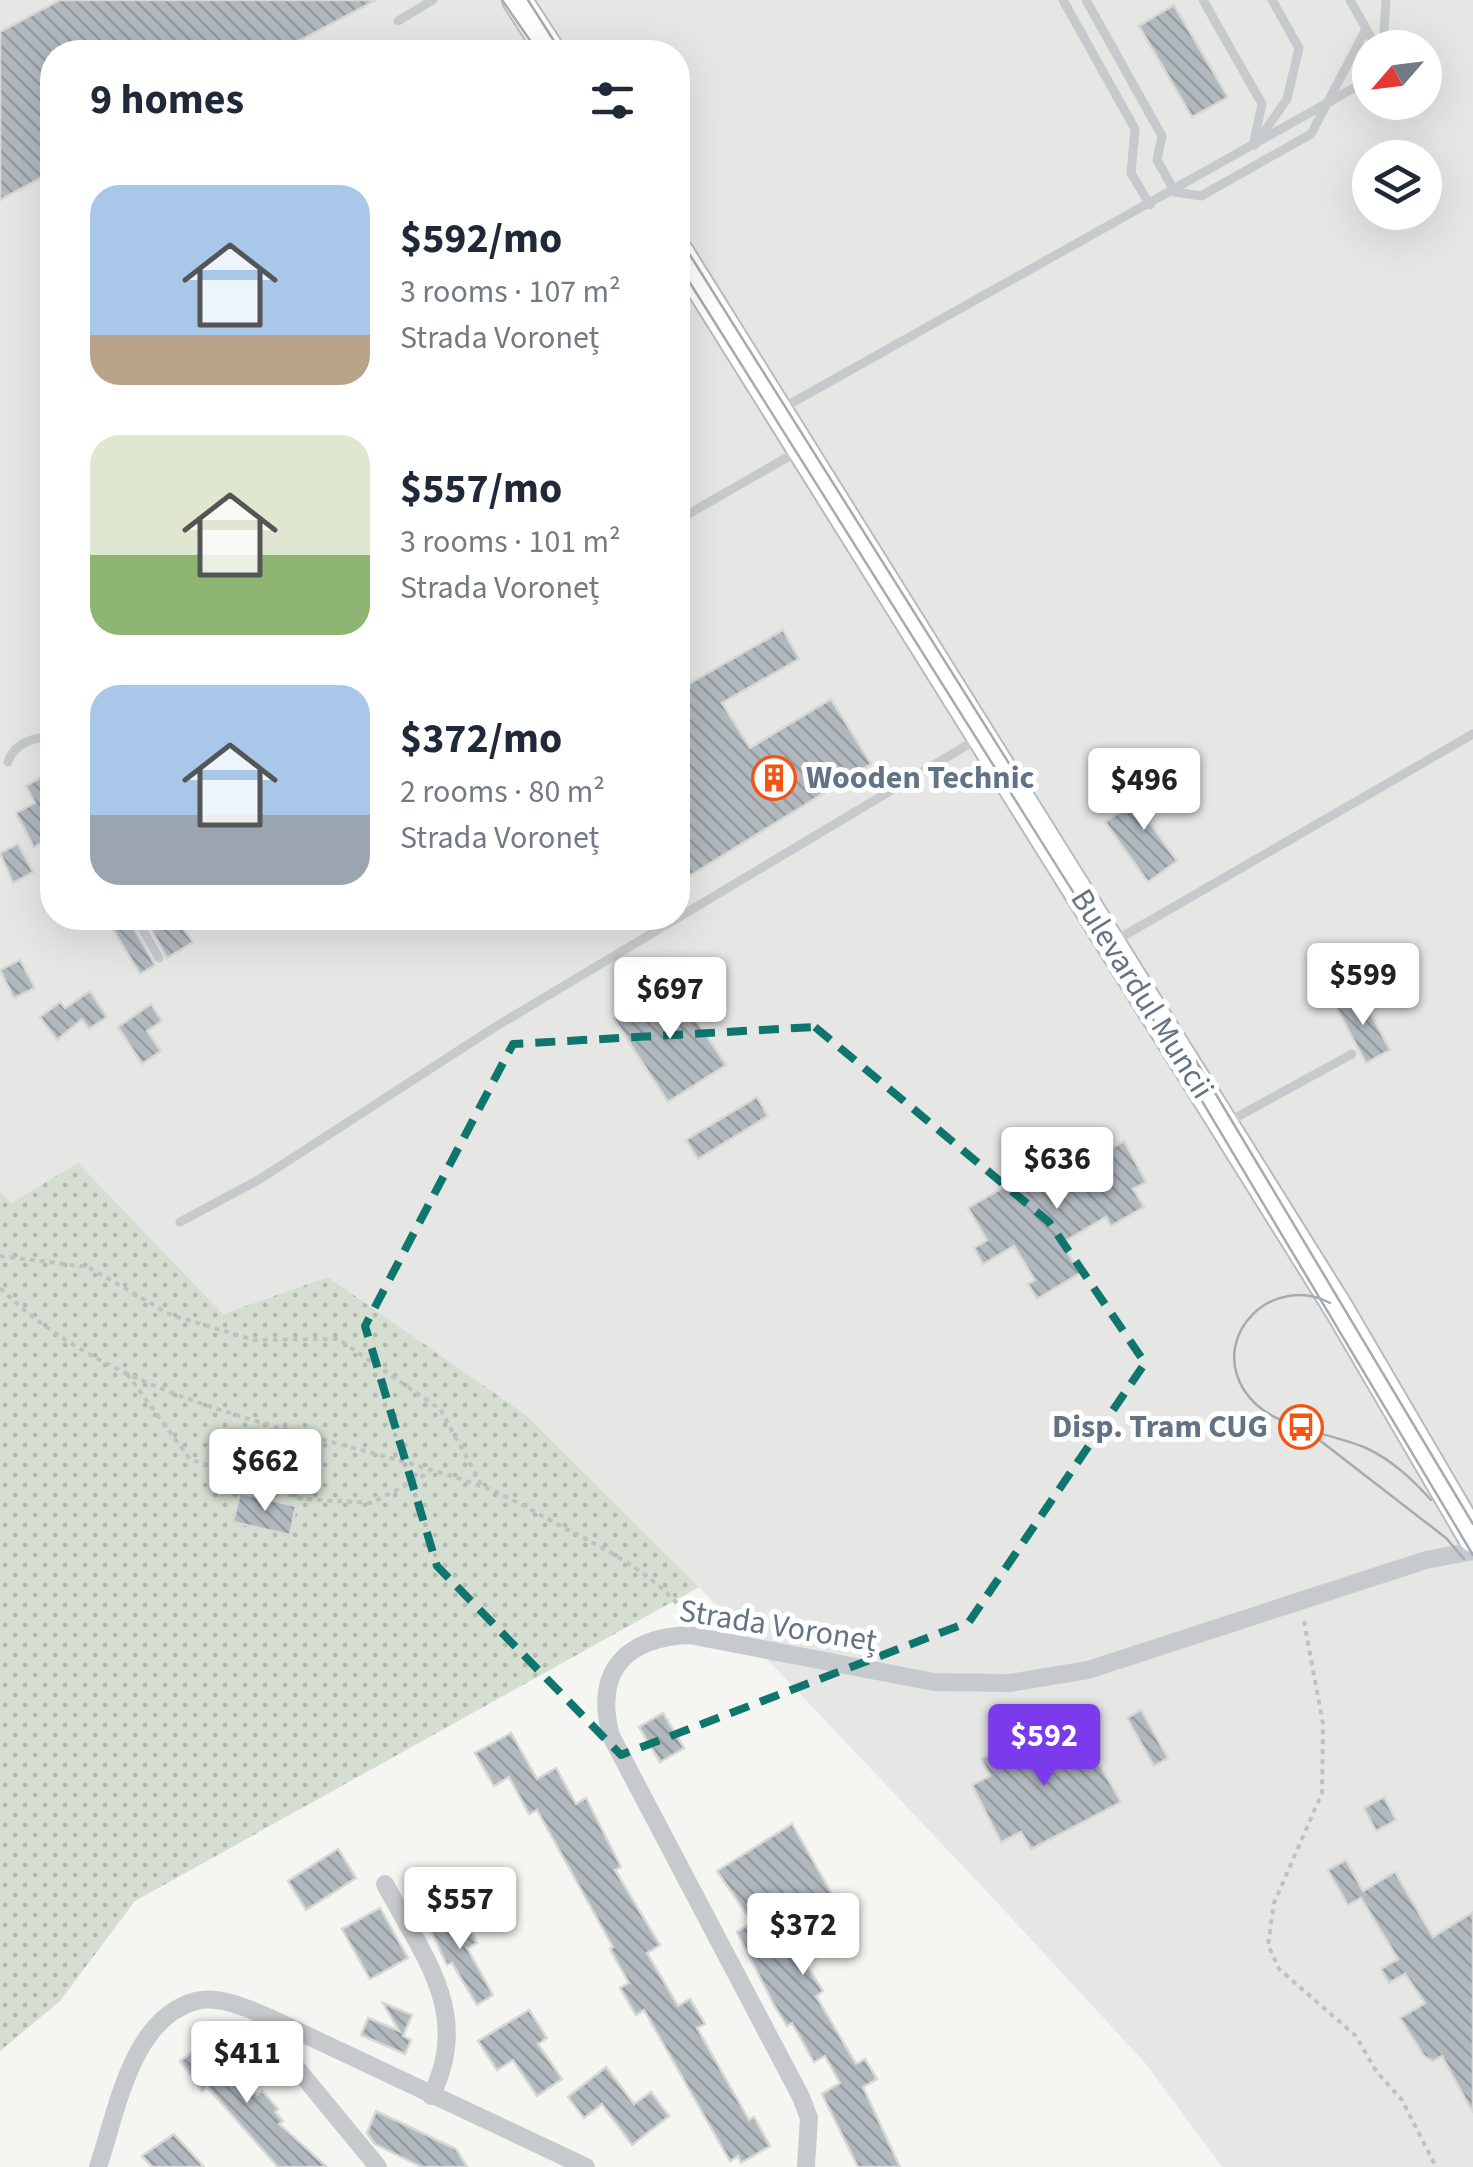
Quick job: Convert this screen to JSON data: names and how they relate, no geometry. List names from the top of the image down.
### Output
{
  "streets": {
    "main road": ["Bulevardul Muncii"],
    "street": ["Strada Voroneț"]
  },
  "places": {
    "building": ["Wooden Technic"],
    "bus stop": ["Disp. Tram CUG"]
  },
  "north": "bottom left",
  "page": {
    "heading": "9 homes",
    "list": [
      {
        "name": "$592/mo",
        "note": "3 rooms · 107 m² · Strada Voroneț"
      },
      {
        "name": "$557/mo",
        "note": "3 rooms · 101 m² · Strada Voroneț"
      },
      {
        "name": "$372/mo",
        "note": "2 rooms · 80 m² · Strada Voroneț"
      }
    ],
    "price": [
      "$496",
      "$599",
      "$697",
      "$636",
      "$662",
      "$592",
      "$557",
      "$372",
      "$411"
    ]
  }
}
